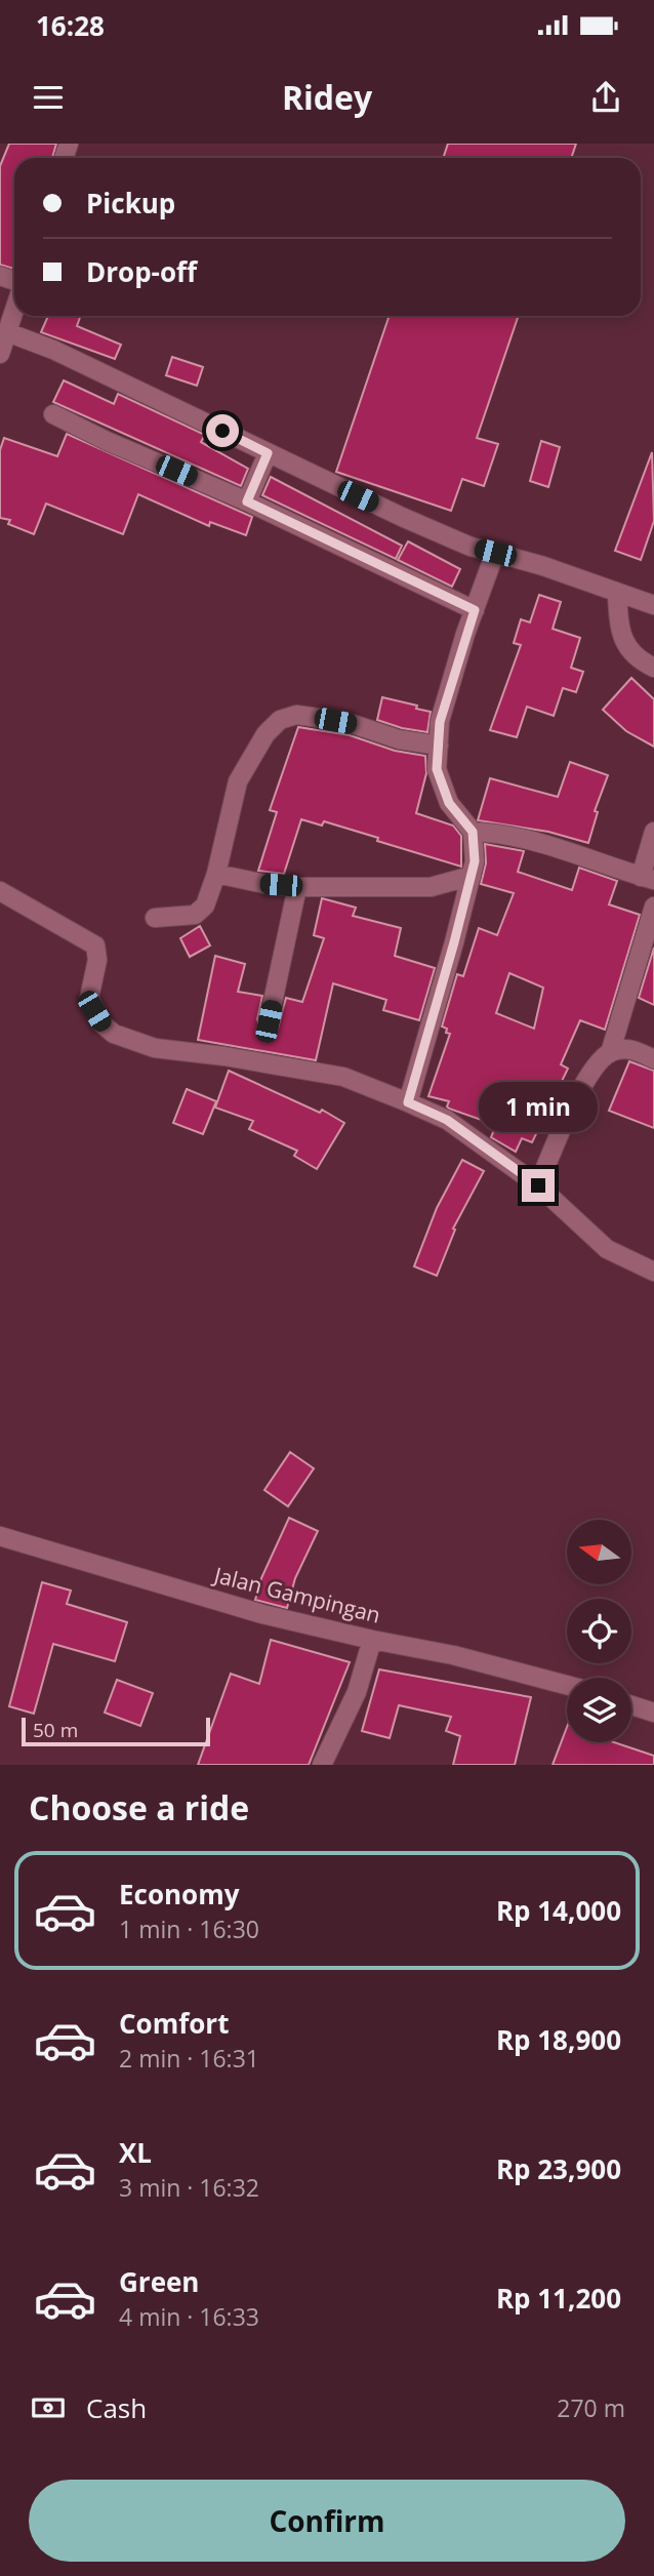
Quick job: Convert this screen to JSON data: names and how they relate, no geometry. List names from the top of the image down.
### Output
{
  "streets": {
    "street": ["Jalan Gampingan"]
  },
  "scale_bar": "50 m",
  "north": "left",
  "page": {
    "status": "16:28",
    "header": "Ridey",
    "banner": ["Pickup", "Drop-off"],
    "bubble": "1 min",
    "scale": "50 m",
    "heading": "Choose a ride",
    "list": [
      {
        "name": "Economy",
        "note": "1 min · 16:30",
        "value": "Rp 14,000"
      },
      {
        "name": "Comfort",
        "note": "2 min · 16:31",
        "value": "Rp 18,900"
      },
      {
        "name": "XL",
        "note": "3 min · 16:32",
        "value": "Rp 23,900"
      },
      {
        "name": "Green",
        "note": "4 min · 16:33",
        "value": "Rp 11,200"
      }
    ],
    "pay": ["Cash", "270 m"],
    "buttons": "Confirm"
  }
}
